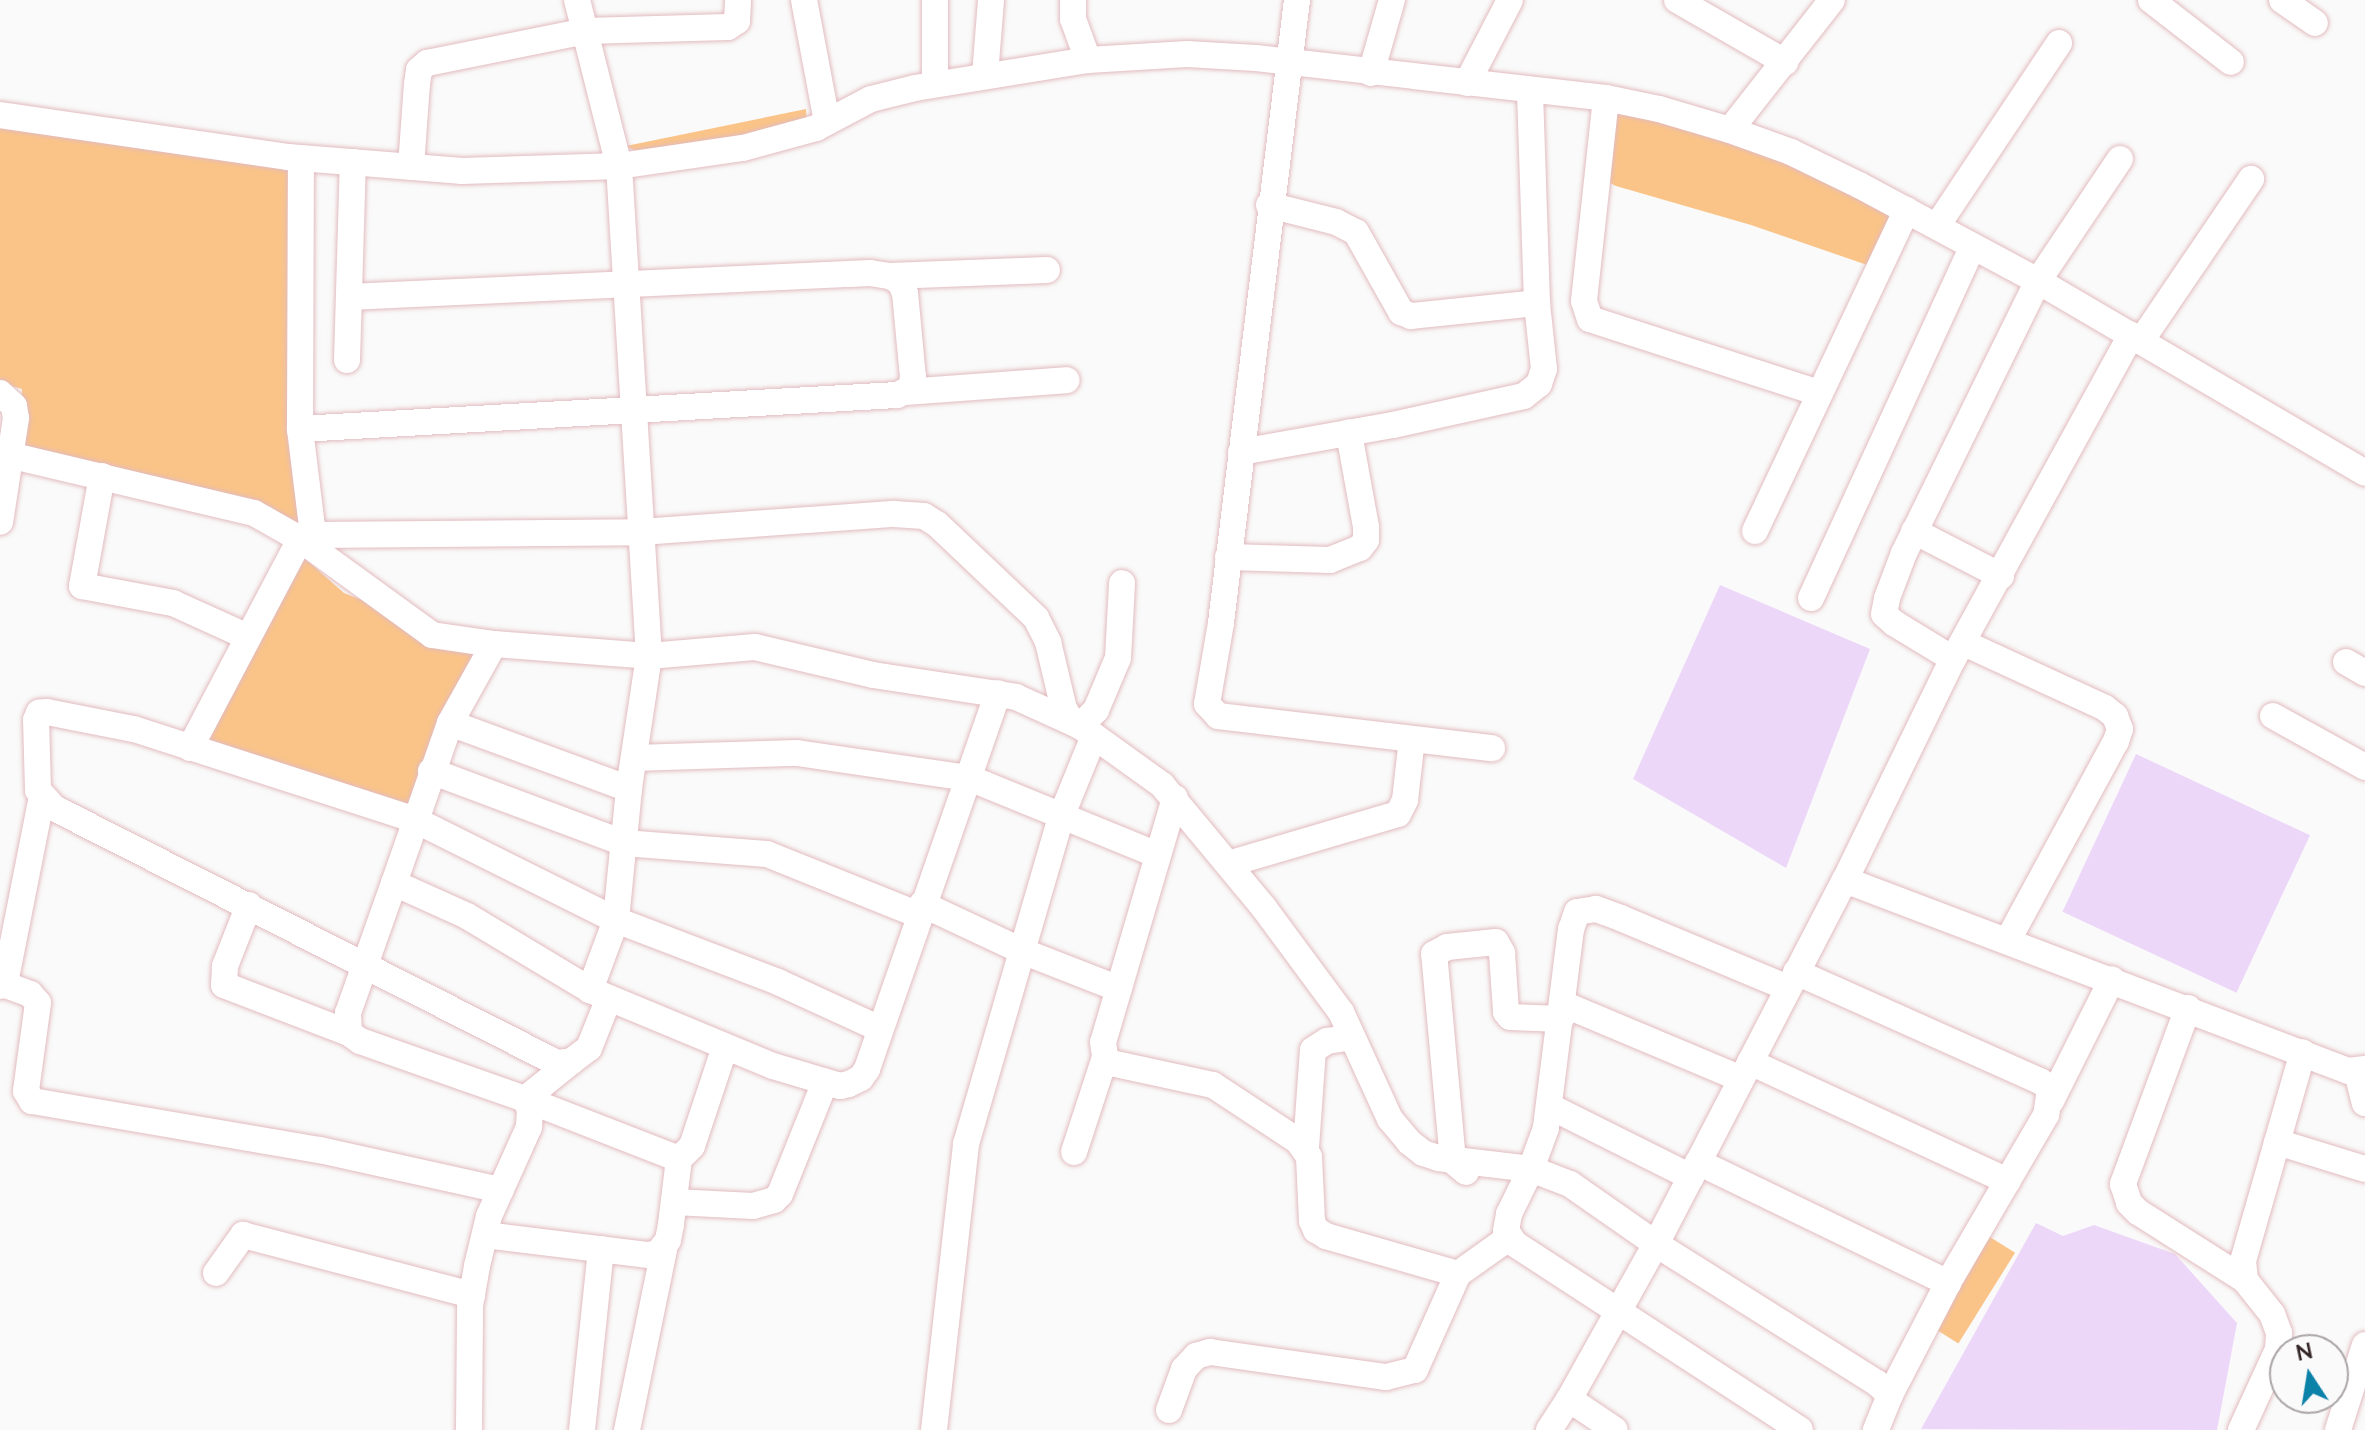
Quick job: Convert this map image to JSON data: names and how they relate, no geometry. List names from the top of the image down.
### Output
{
  "north": "top"
}
